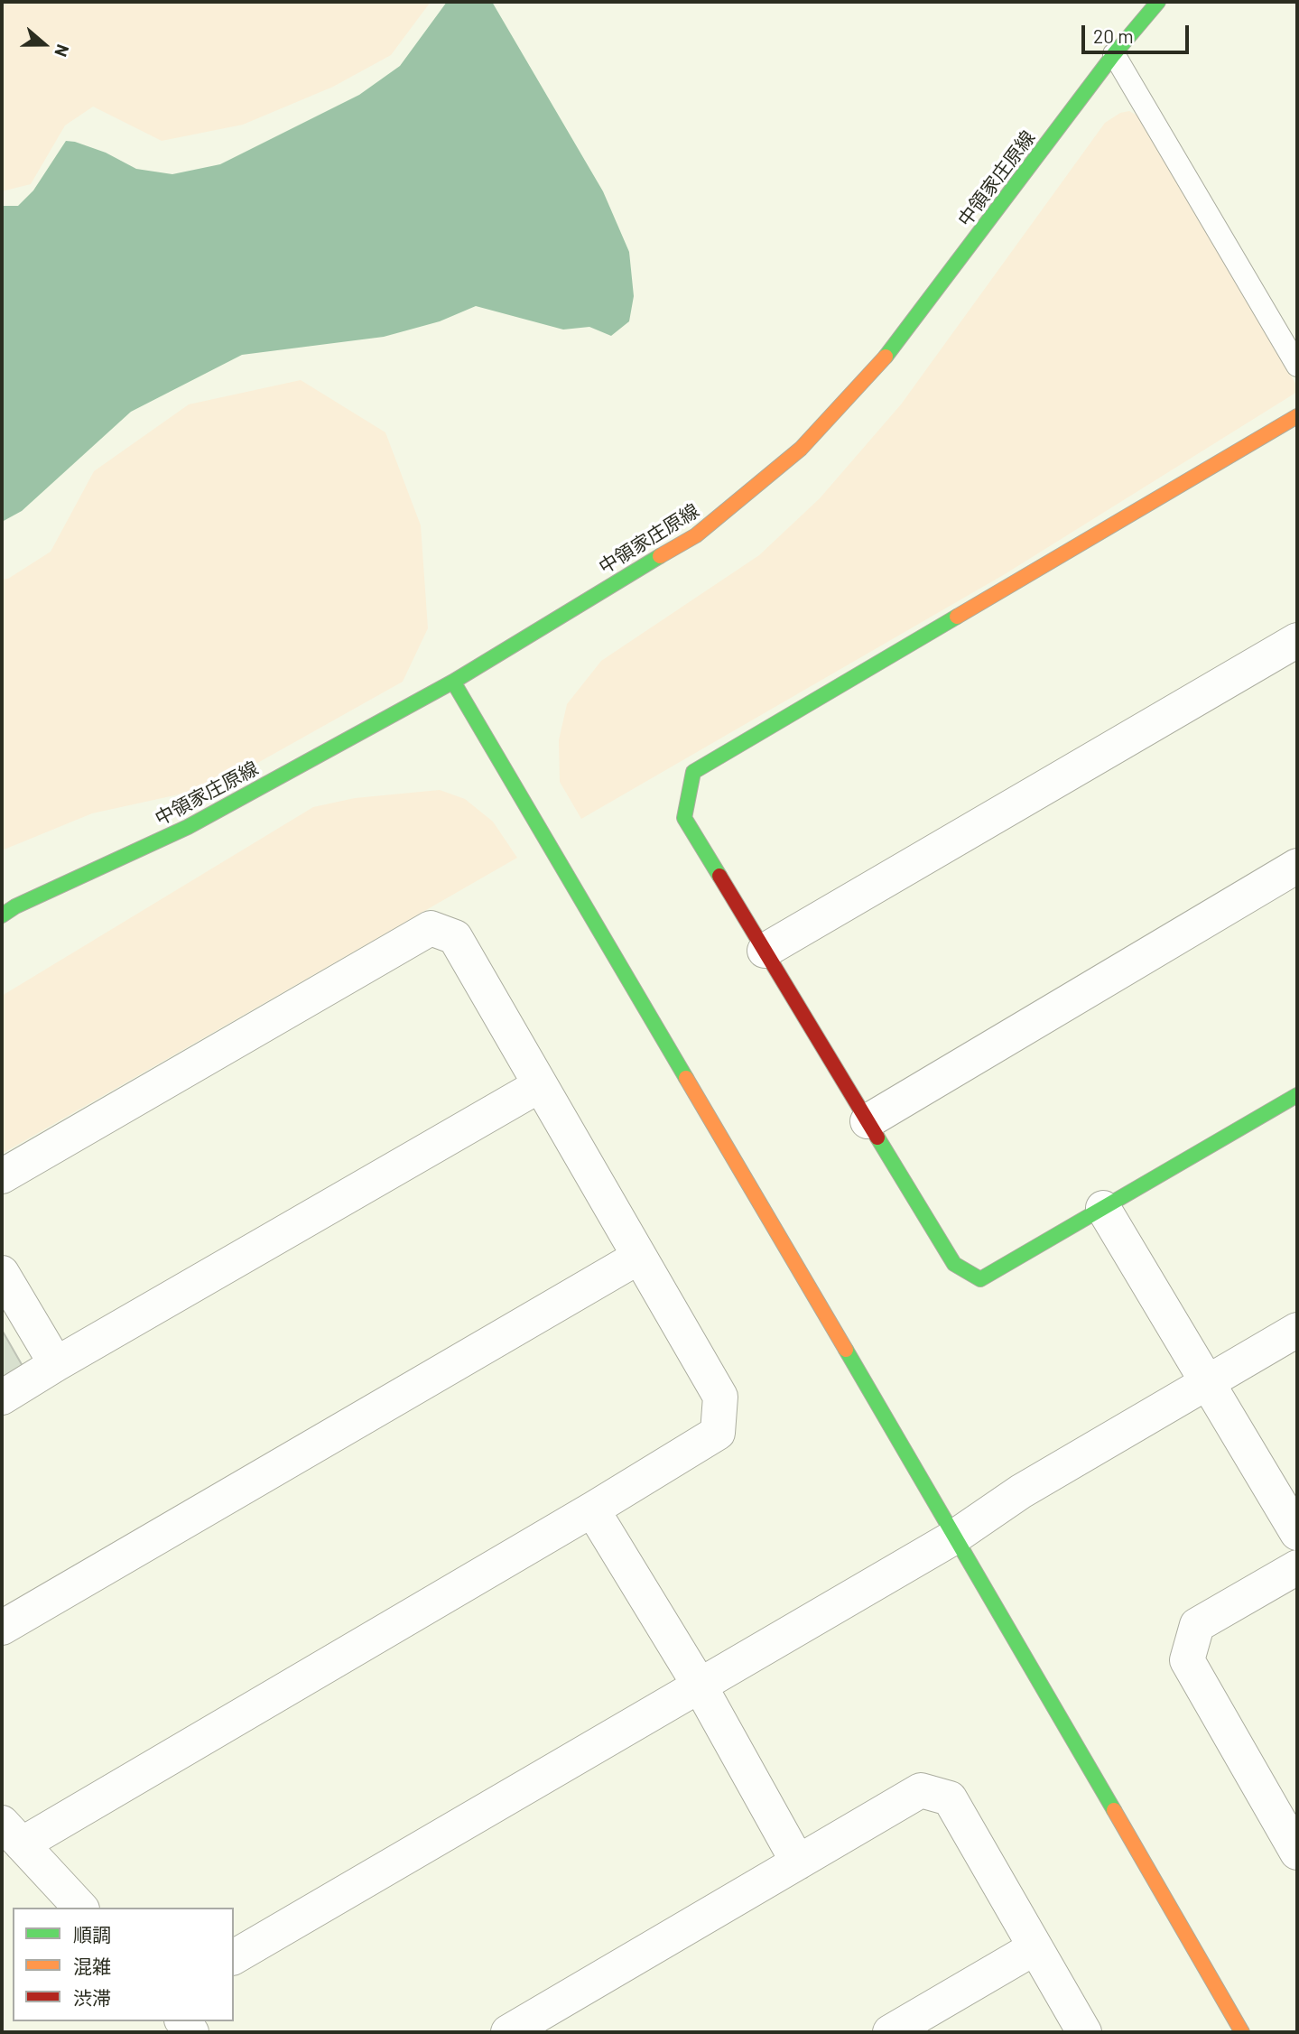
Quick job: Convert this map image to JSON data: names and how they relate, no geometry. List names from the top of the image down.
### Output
{
  "streets": {
    "street": ["中領家庄原線"]
  },
  "legend": ["順調", "混雑", "渋滞"],
  "scale_bar": "20 m",
  "north": "right"
}
